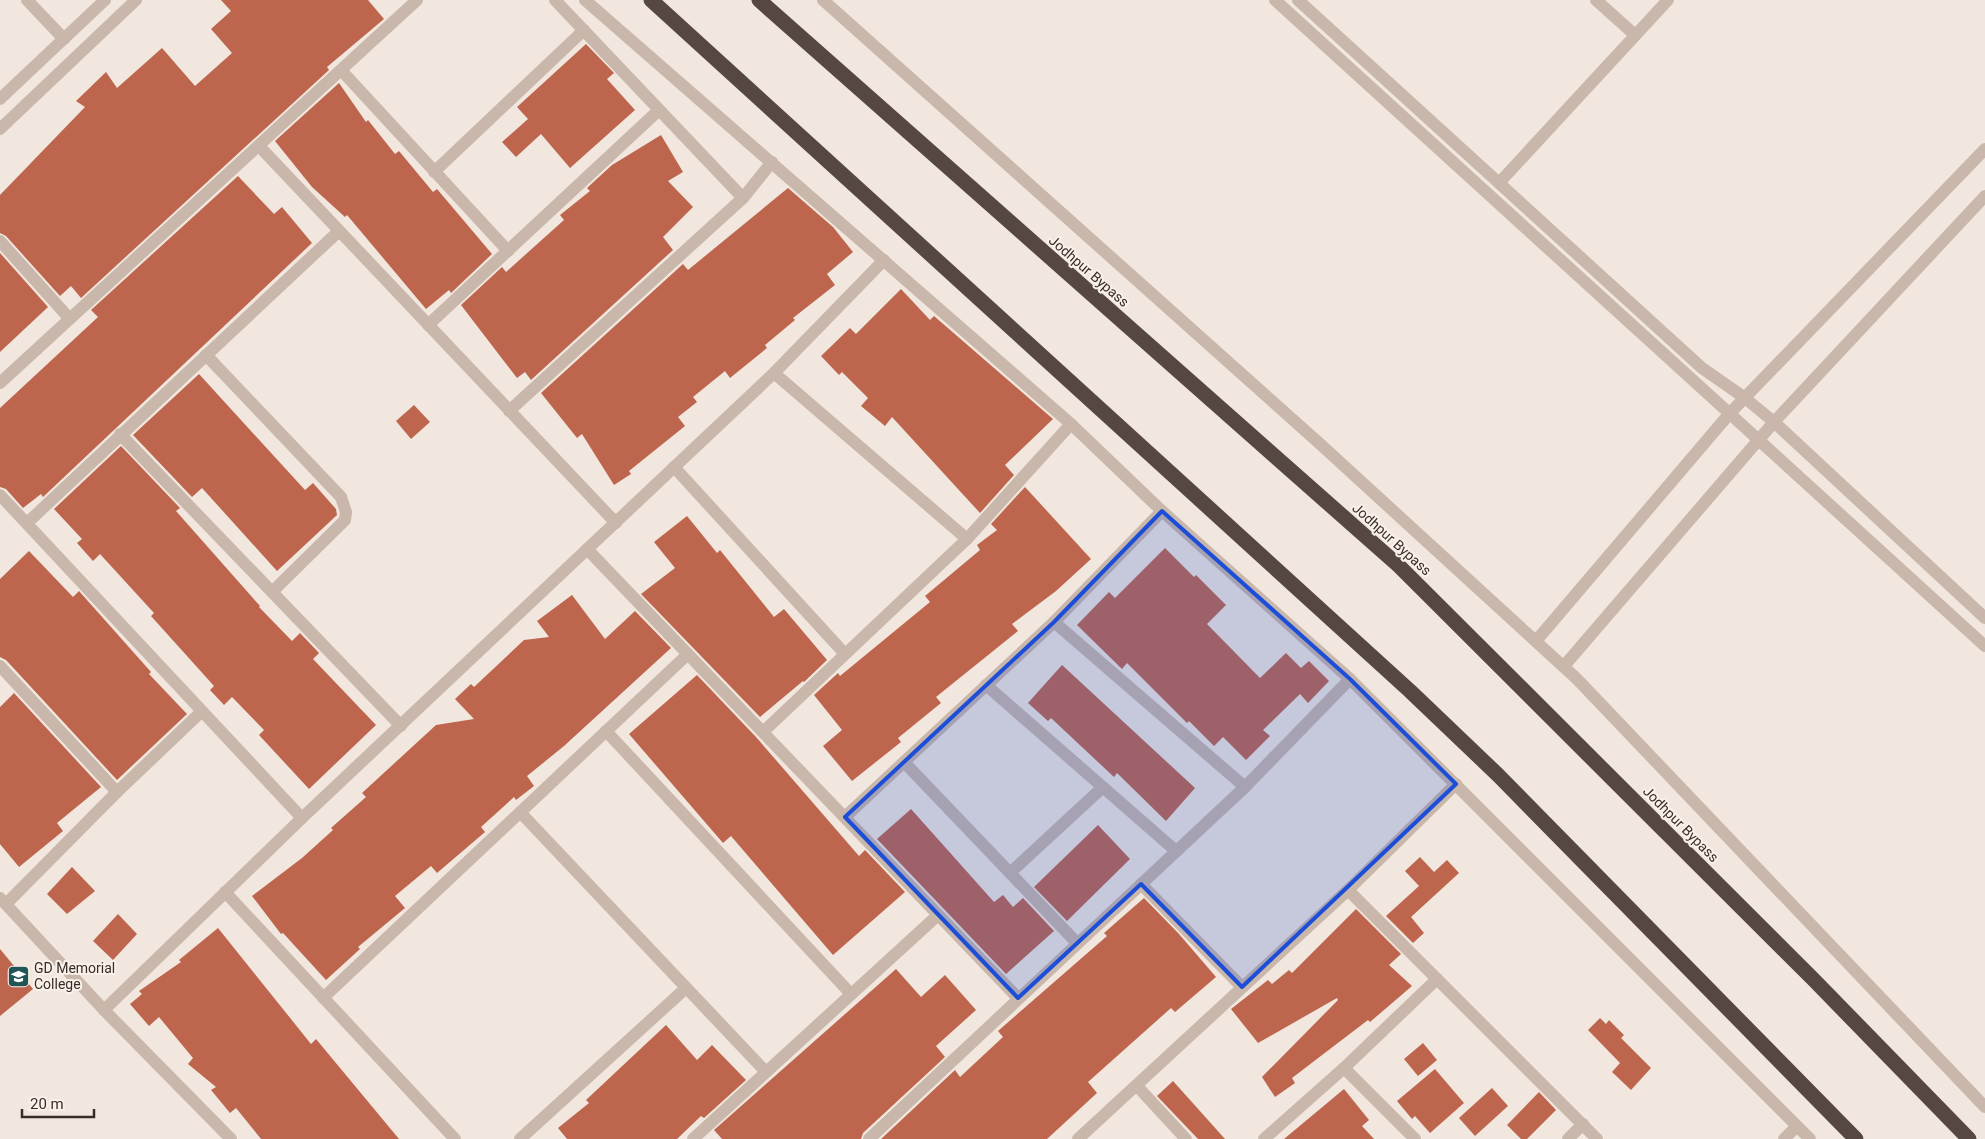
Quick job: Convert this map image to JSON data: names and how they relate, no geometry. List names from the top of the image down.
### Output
{
  "streets": {
    "highway": ["Jodhpur Bypass"]
  },
  "places": {
    "school or university": ["GD Memorial College"]
  },
  "scale_bar": "20 m"
}
